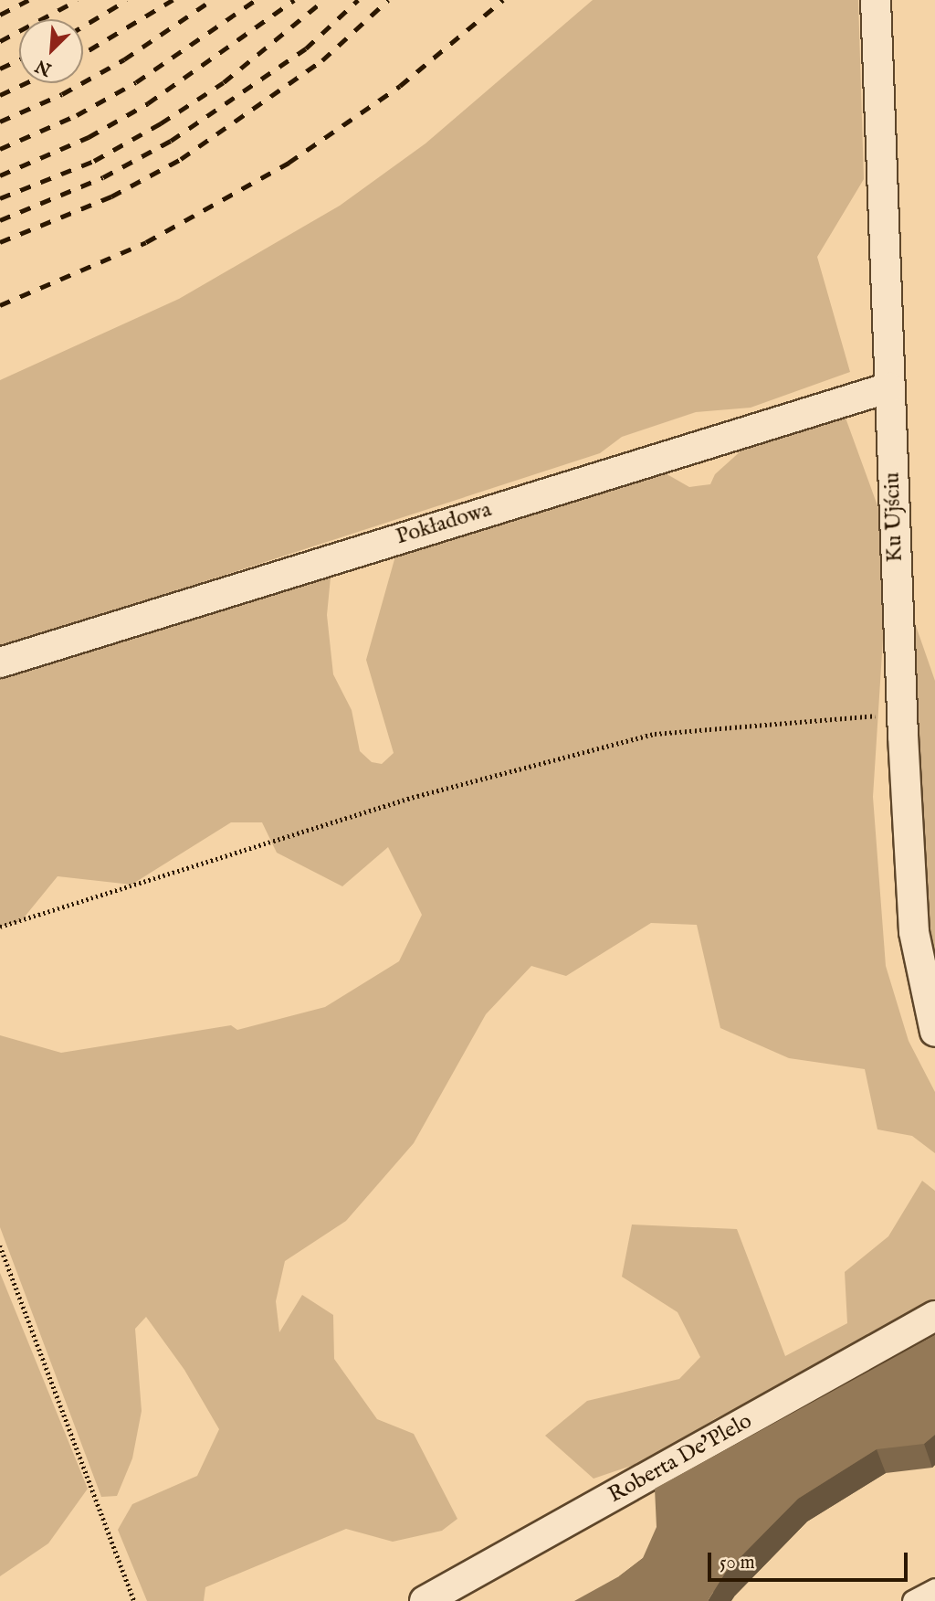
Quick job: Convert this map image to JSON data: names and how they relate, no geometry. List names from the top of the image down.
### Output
{
  "streets": {
    "street": ["Ku Ujściu", "Pokładowa", "Roberta De'Plelo"]
  },
  "crossings": [
    ["Ku Ujściu", "Pokładowa"]
  ],
  "scale_bar": "50 m",
  "north": "bottom left"
}
